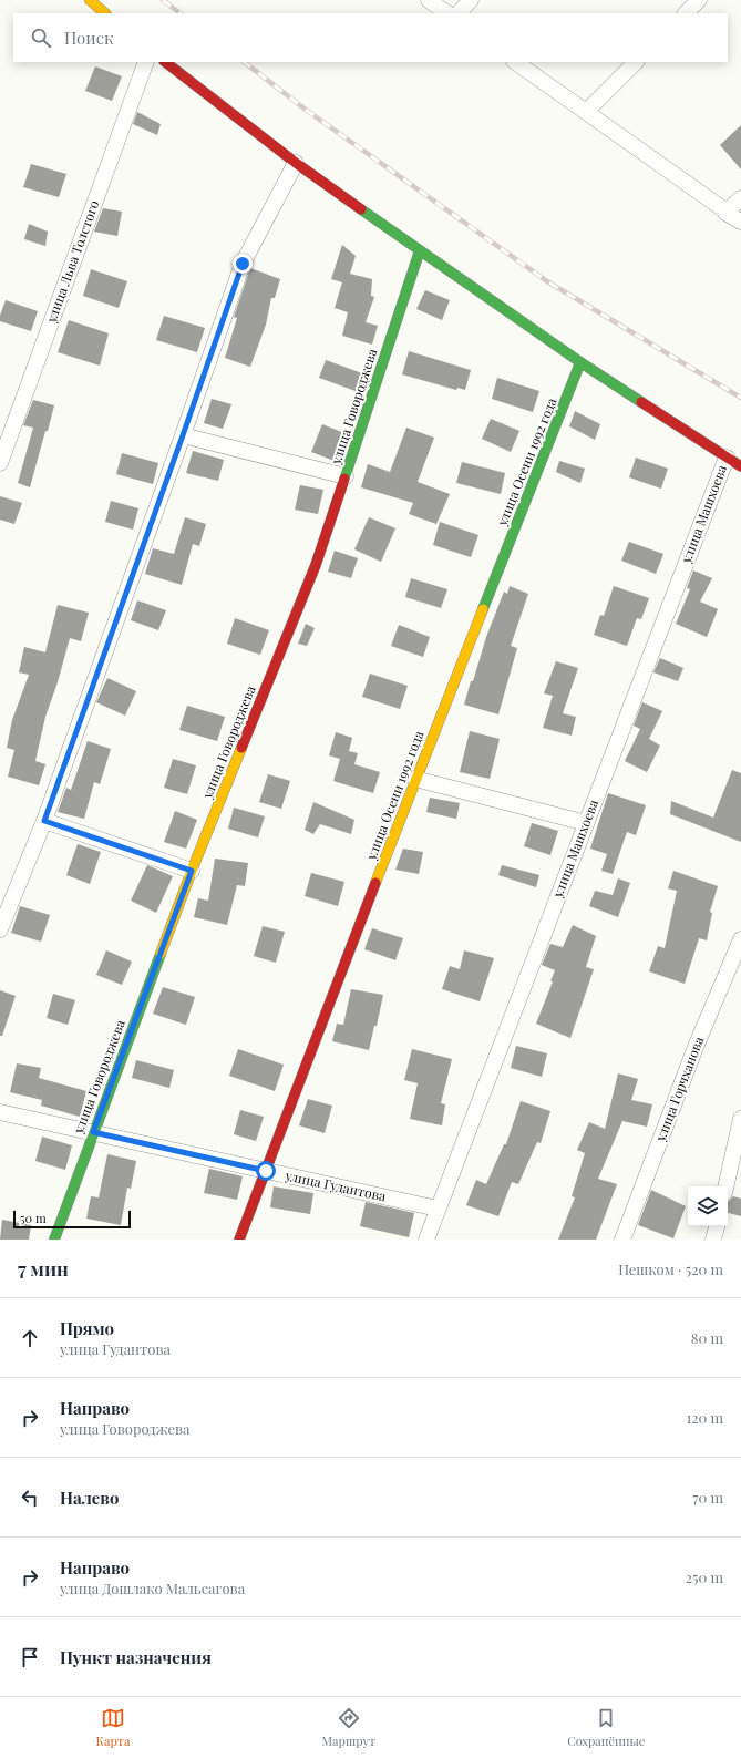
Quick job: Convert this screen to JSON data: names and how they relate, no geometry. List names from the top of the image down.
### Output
{
  "streets": {
    "street": [
      "улица Льва Толстого",
      "улица Говороджева",
      "улица Осени 1992 года",
      "улица Машхоева",
      "улица Горчханова",
      "улица Гудантова"
    ]
  },
  "crossings": [
    ["улица Говороджева", "улица Гудантова"],
    ["улица Осени 1992 года", "улица Гудантова"],
    ["улица Машхоева", "улица Гудантова"]
  ],
  "scale_bar": "50 m",
  "page": {
    "search": "Поиск",
    "scale": "50 m",
    "heading": ["7 мин", "Пешком · 520 m"],
    "list": [
      ["Прямо", "улица Гудантова", "80 m"],
      ["Направо", "улица Говороджева", "120 m"],
      ["Налево", "70 m"],
      ["Направо", "улица Дошлако Мальсагова", "250 m"],
      "Пункт назначения"
    ],
    "nav": ["Карта", "Маршрут", "Сохранённые"]
  }
}
